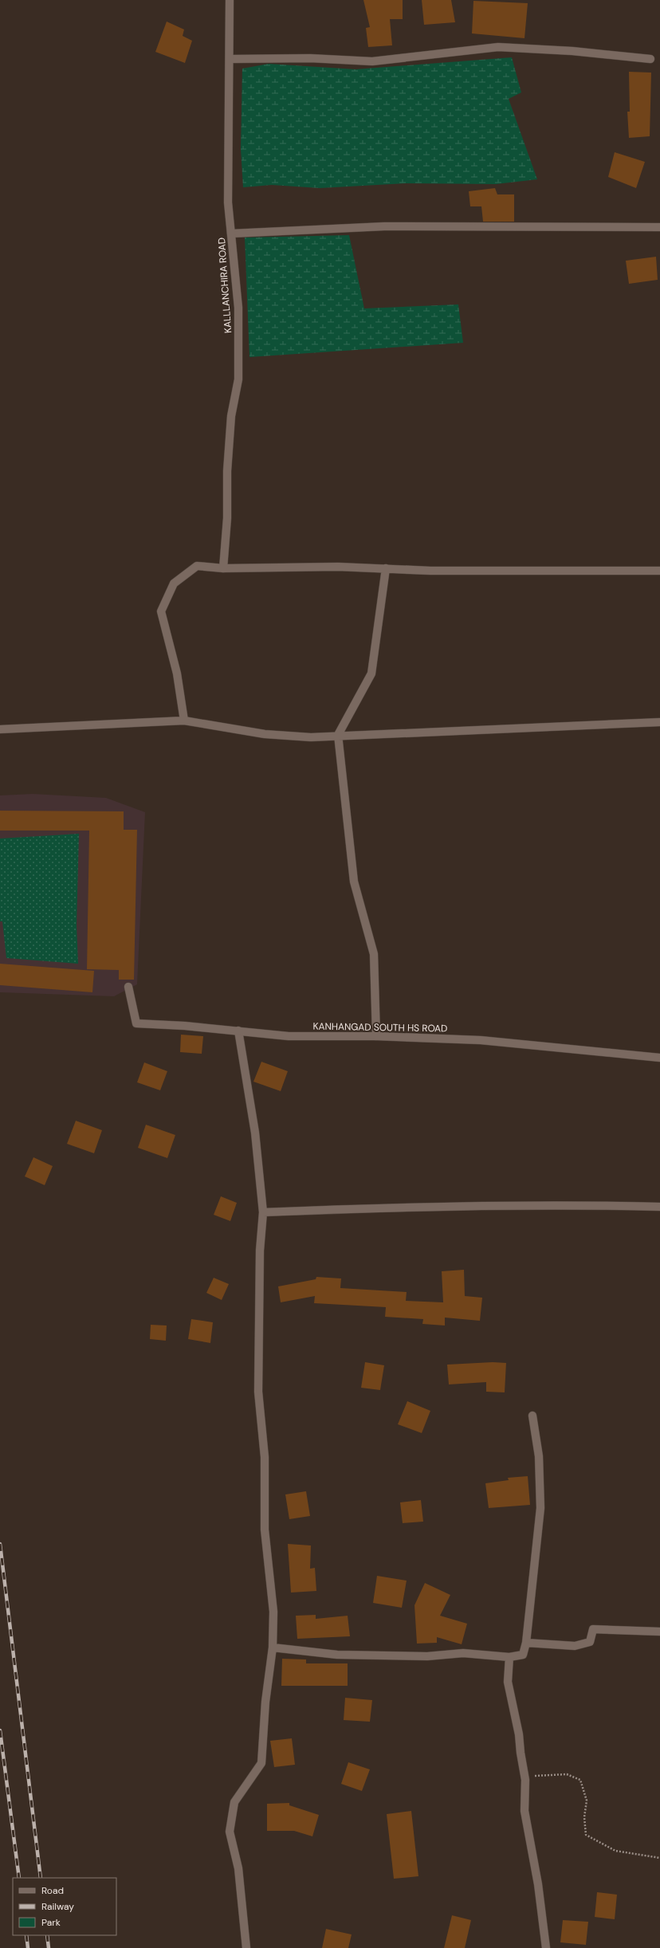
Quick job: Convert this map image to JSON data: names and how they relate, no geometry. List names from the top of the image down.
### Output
{
  "streets": {
    "street": ["KALLLANCHIRA ROAD", "KANHANGAD SOUTH HS ROAD"]
  },
  "legend": ["Road", "Railway", "Park"]
}
